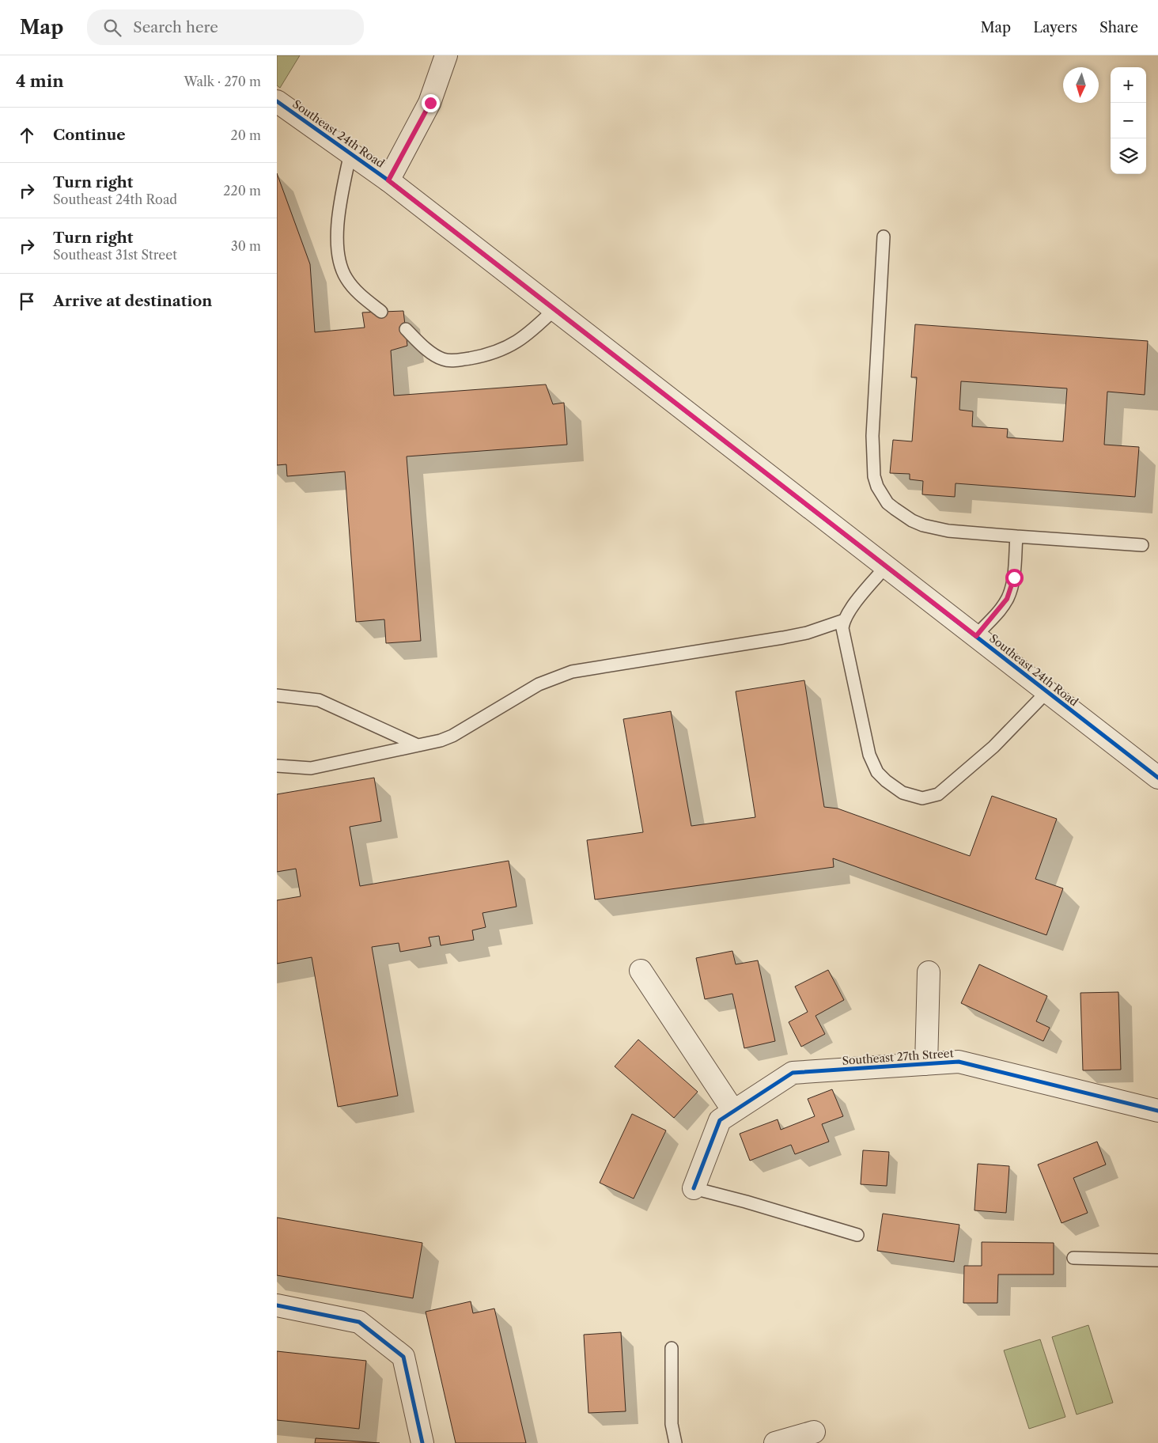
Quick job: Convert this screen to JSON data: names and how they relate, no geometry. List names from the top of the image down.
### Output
{
  "streets": {
    "street": ["Southeast 24th Road", "Southeast 27th Street"]
  },
  "north": "bottom",
  "page": {
    "header": "Map",
    "search": "Search here",
    "nav": ["Map", "Layers", "Share"],
    "heading": ["4 min", "Walk · 270 m"],
    "map_buttons": ["+", "−"],
    "list": [
      ["Continue", "20 m"],
      ["Turn right", "Southeast 24th Road", "220 m"],
      ["Turn right", "Southeast 31st Street", "30 m"],
      "Arrive at destination"
    ]
  }
}
